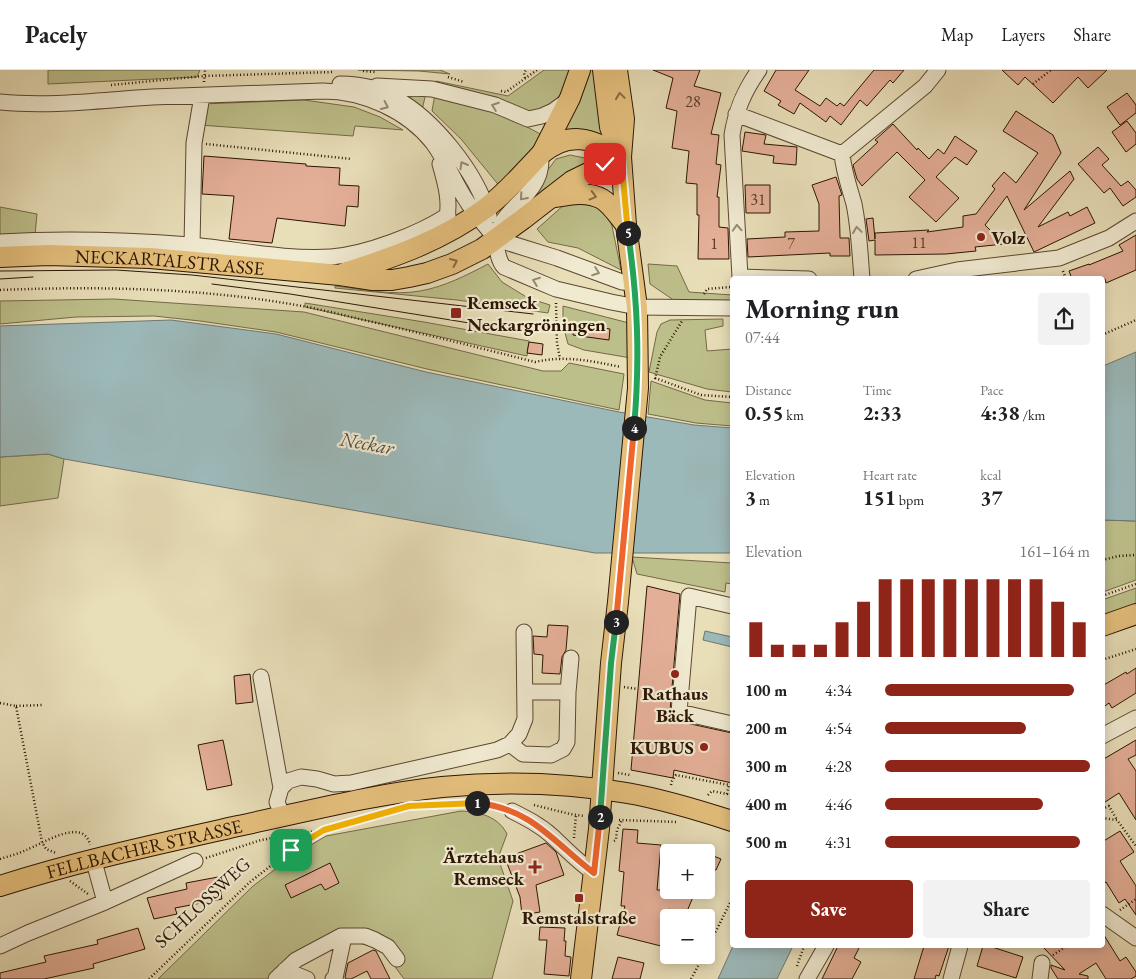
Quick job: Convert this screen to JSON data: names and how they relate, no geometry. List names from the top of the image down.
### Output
{
  "streets": {
    "main road": ["NECKARTALSTRASSE", "FELLBACHER STRASSE"],
    "path": ["SCHLOSSWEG"]
  },
  "water": ["Neckar"],
  "places": {
    "other": ["Volz", "Rathaus Bäck", "KUBUS"],
    "transit": ["Remseck Neckargröningen", "Remstalstraße"],
    "health": ["Ärztehaus Remseck"]
  },
  "house_numbers": [
    "28",
    "31",
    "11",
    "1",
    "7"
  ],
  "page": {
    "header": "Pacely",
    "nav": ["Map", "Layers", "Share"],
    "pins": [
      "5",
      "4",
      "3",
      "1",
      "2"
    ],
    "heading": ["Morning run", "07:44"],
    "stats": [
      ["Distance", "0.55 km"],
      ["Time", "2:33"],
      ["Pace", "4:38 /km"],
      ["Elevation", "3 m"],
      ["Heart rate", "151 bpm"],
      ["kcal", "37"]
    ],
    "chart": ["Elevation", "161–164 m"],
    "list": [
      {
        "name": "100 m",
        "note": "4:34"
      },
      {
        "name": "200 m",
        "note": "4:54"
      },
      {
        "name": "300 m",
        "note": "4:28"
      },
      {
        "name": "400 m",
        "note": "4:46"
      },
      {
        "name": "500 m",
        "note": "4:31"
      }
    ],
    "map_buttons": ["+", "−"],
    "buttons": ["Save", "Share"]
  }
}
